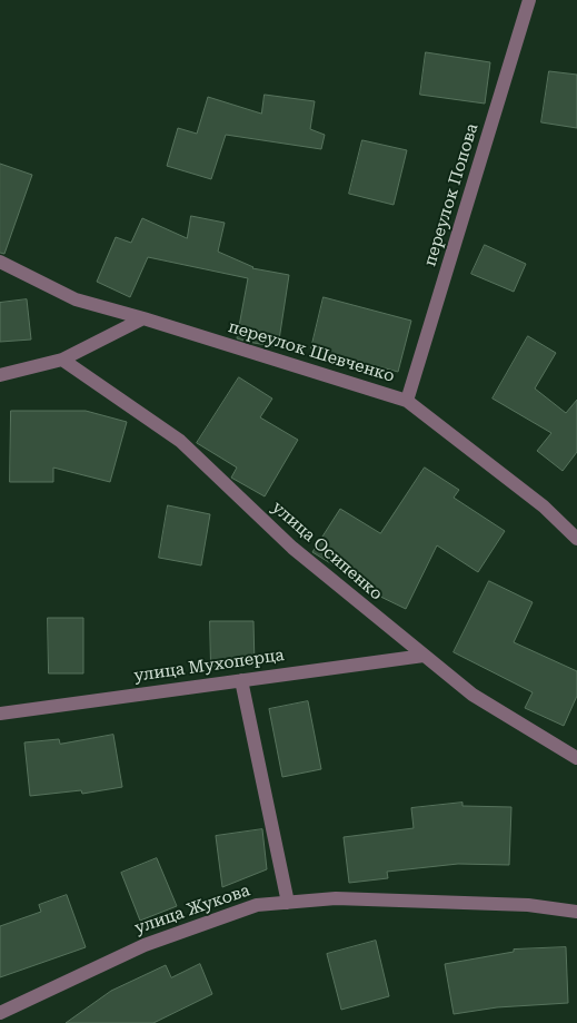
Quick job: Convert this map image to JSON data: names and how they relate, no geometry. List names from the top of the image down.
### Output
{
  "streets": {
    "street": [
      "переулок Попова",
      "переулок Шевченко",
      "улица Осипенко",
      "улица Мухоперца",
      "улица Жукова"
    ]
  },
  "crossings": [
    ["переулок Попова", "переулок Шевченко"],
    ["улица Осипенко", "улица Мухоперца"]
  ]
}
